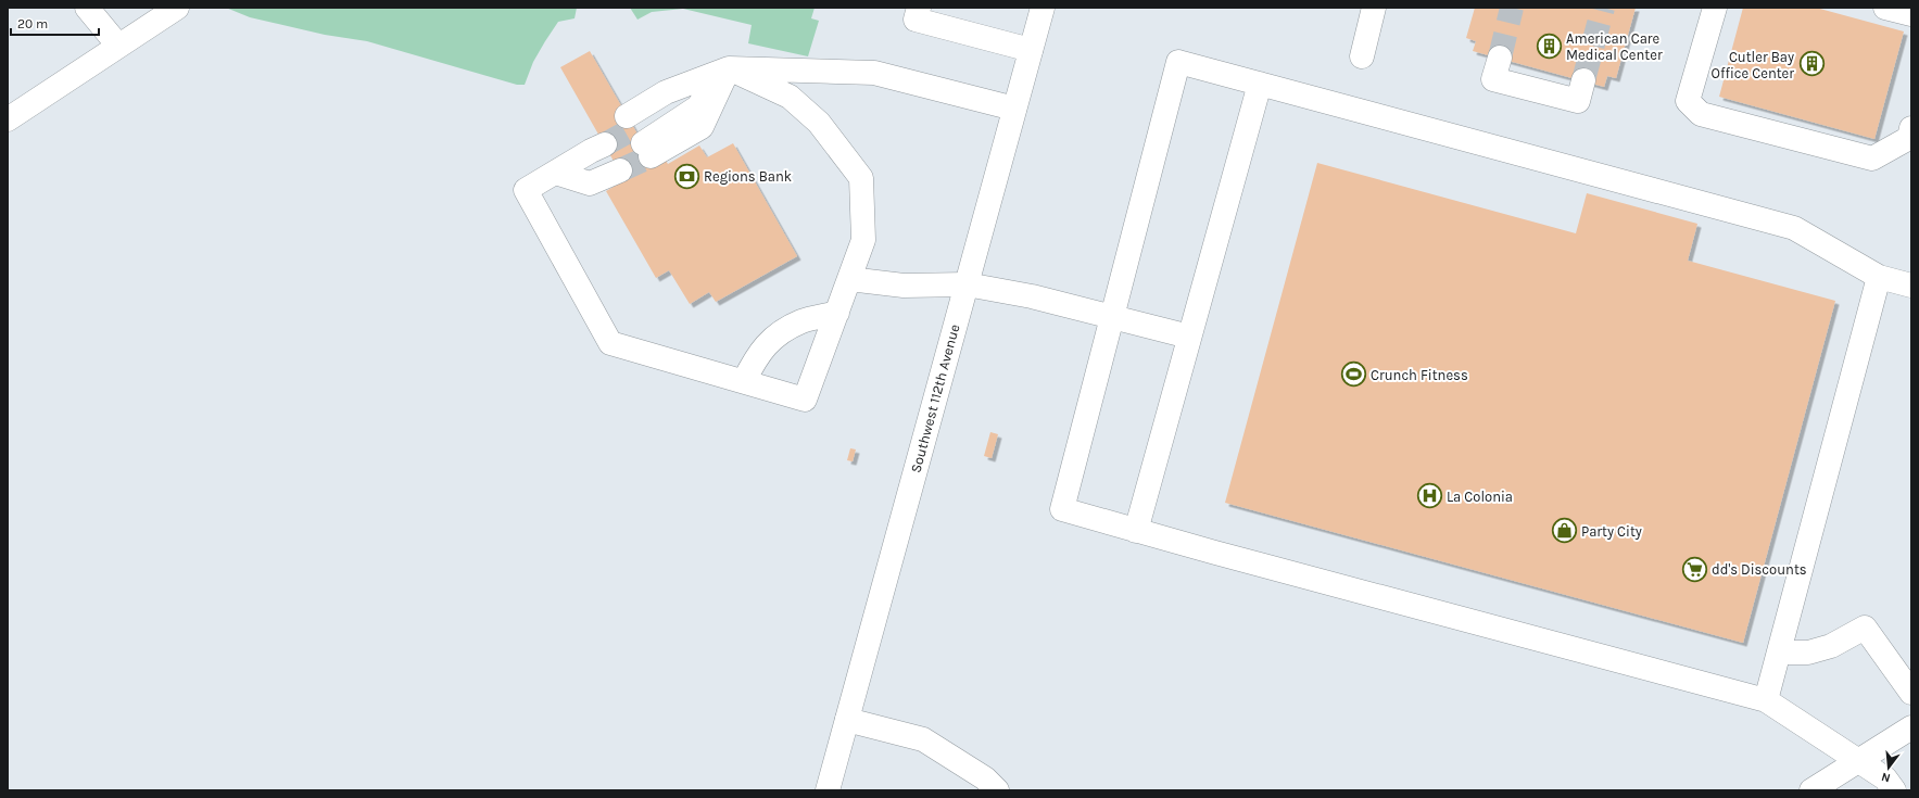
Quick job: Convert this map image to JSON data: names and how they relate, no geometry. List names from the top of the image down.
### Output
{
  "streets": {
    "main road": ["Southwest 112th Avenue"]
  },
  "places": {
    "building": ["American Care Medical Center", "Cutler Bay Office Center"],
    "bank": ["Regions Bank"],
    "sports": ["Crunch Fitness"],
    "hospital": ["La Colonia"],
    "shop": ["Party City"],
    "supermarket": ["dd's Discounts"]
  },
  "scale_bar": "20 m",
  "north": "bottom"
}
